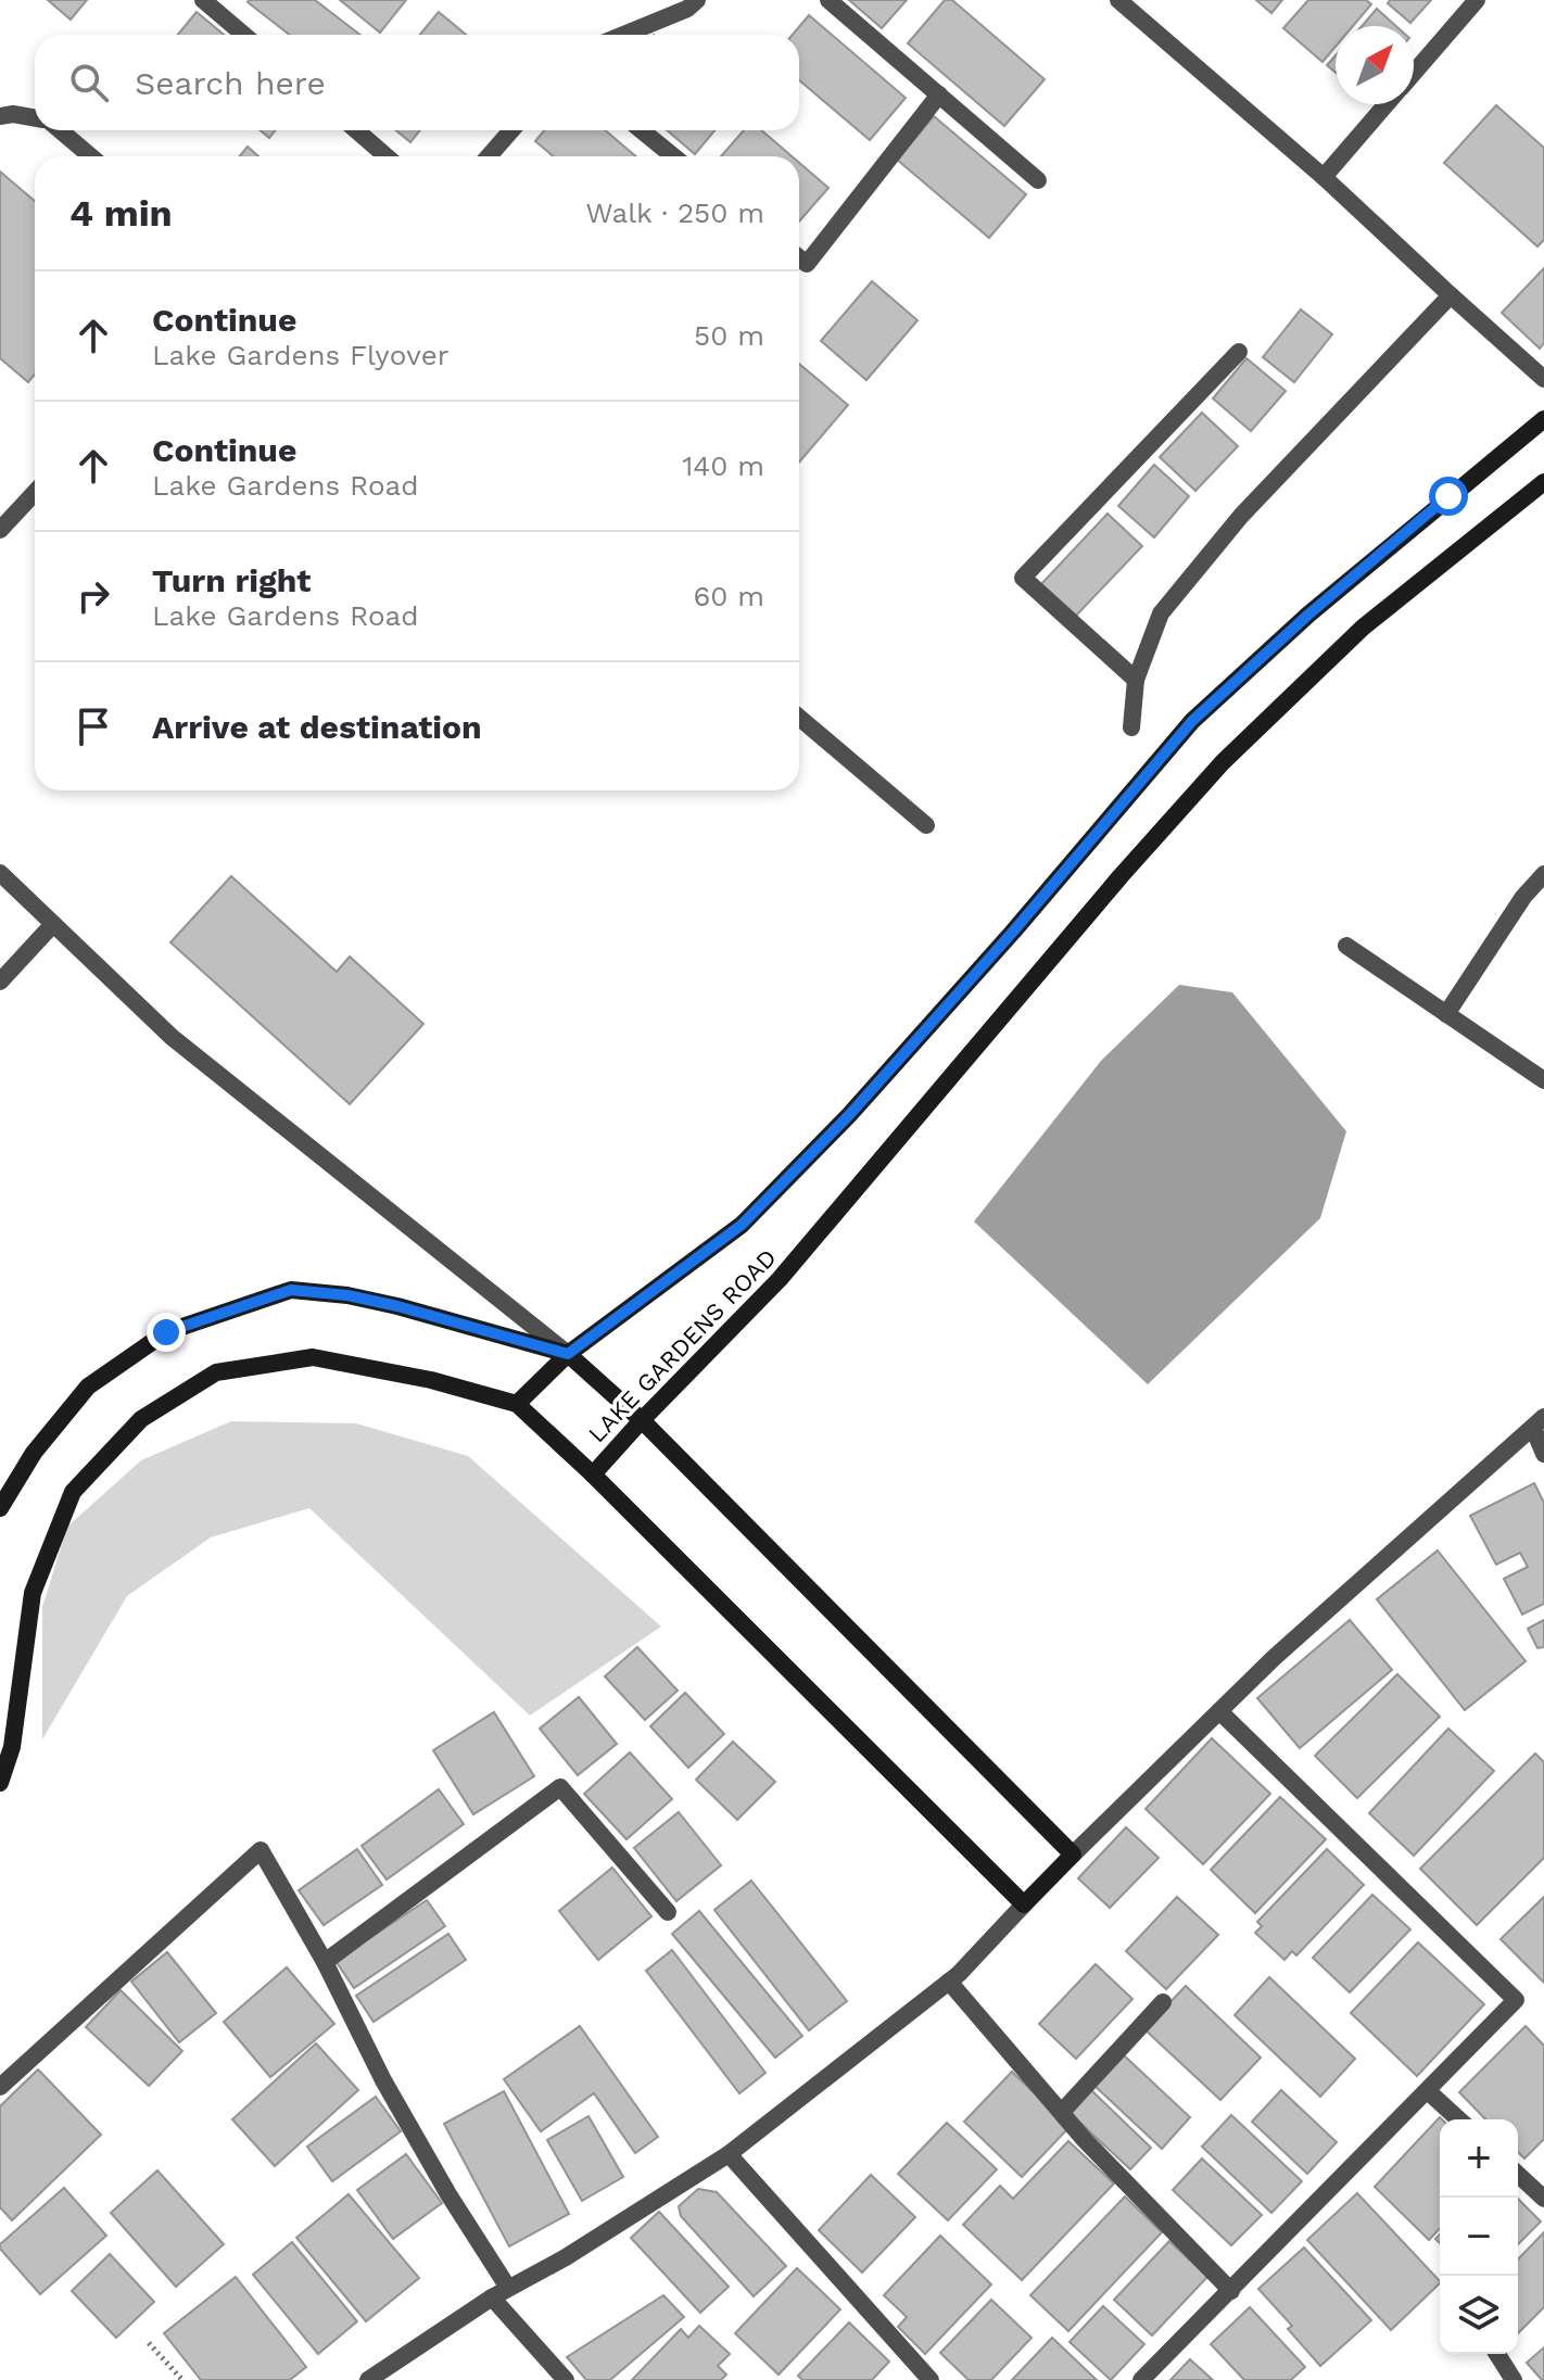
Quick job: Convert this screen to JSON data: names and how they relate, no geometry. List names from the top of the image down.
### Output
{
  "streets": {
    "main road": ["LAKE GARDENS ROAD"]
  },
  "north": "top right",
  "page": {
    "search": "Search here",
    "heading": ["4 min", "Walk · 250 m"],
    "list": [
      ["Continue", "Lake Gardens Flyover", "50 m"],
      ["Continue", "Lake Gardens Road", "140 m"],
      ["Turn right", "Lake Gardens Road", "60 m"],
      "Arrive at destination"
    ],
    "map_buttons": ["+", "−"]
  }
}
